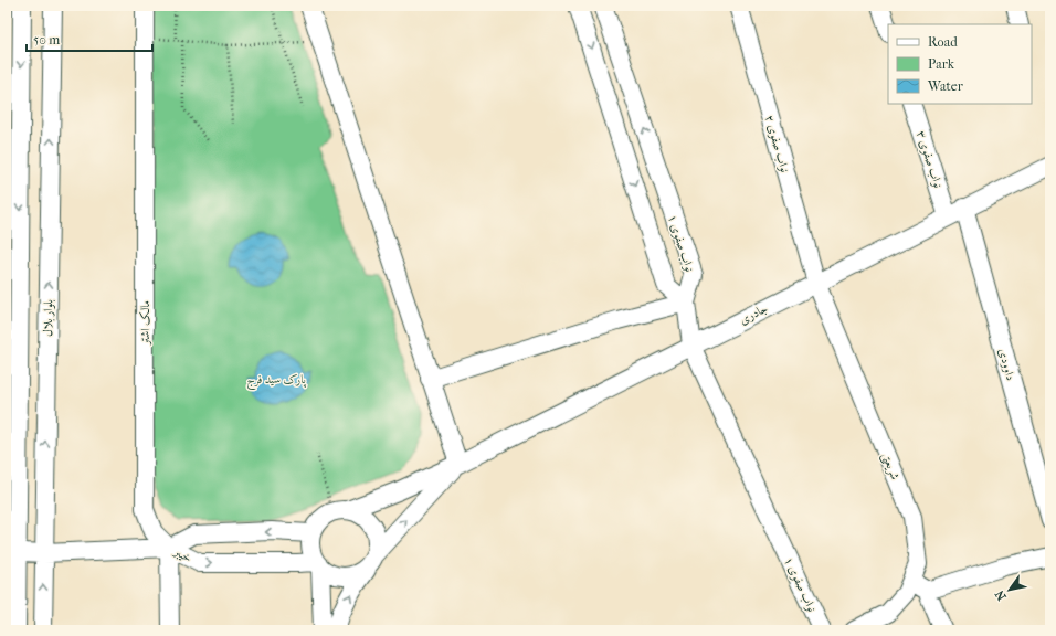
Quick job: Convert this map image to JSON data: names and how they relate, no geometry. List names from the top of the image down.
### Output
{
  "streets": {
    "street": [
      "نواب صفوی ۲",
      "نواب صفوی ۳",
      "نواب صفوی ۱",
      "جادری",
      "بلوار بلال",
      "مالک اشتر",
      "داوودی",
      "شریعتی",
      "خیبر"
    ]
  },
  "crossings": [
    ["نواب صفوی ۲", "جادری"],
    ["نواب صفوی ۲", "شریعتی"],
    ["نواب صفوی ۳", "جادری"],
    ["نواب صفوی ۱", "جادری"],
    ["جادری", "داوودی"],
    ["جادری", "شریعتی"],
    ["جادری", "خیبر"],
    ["مالک اشتر", "خیبر"]
  ],
  "parks": ["پارک سید فرج"],
  "legend": ["Road", "Park", "Water"],
  "scale_bar": "50 m",
  "north": "bottom left"
}
